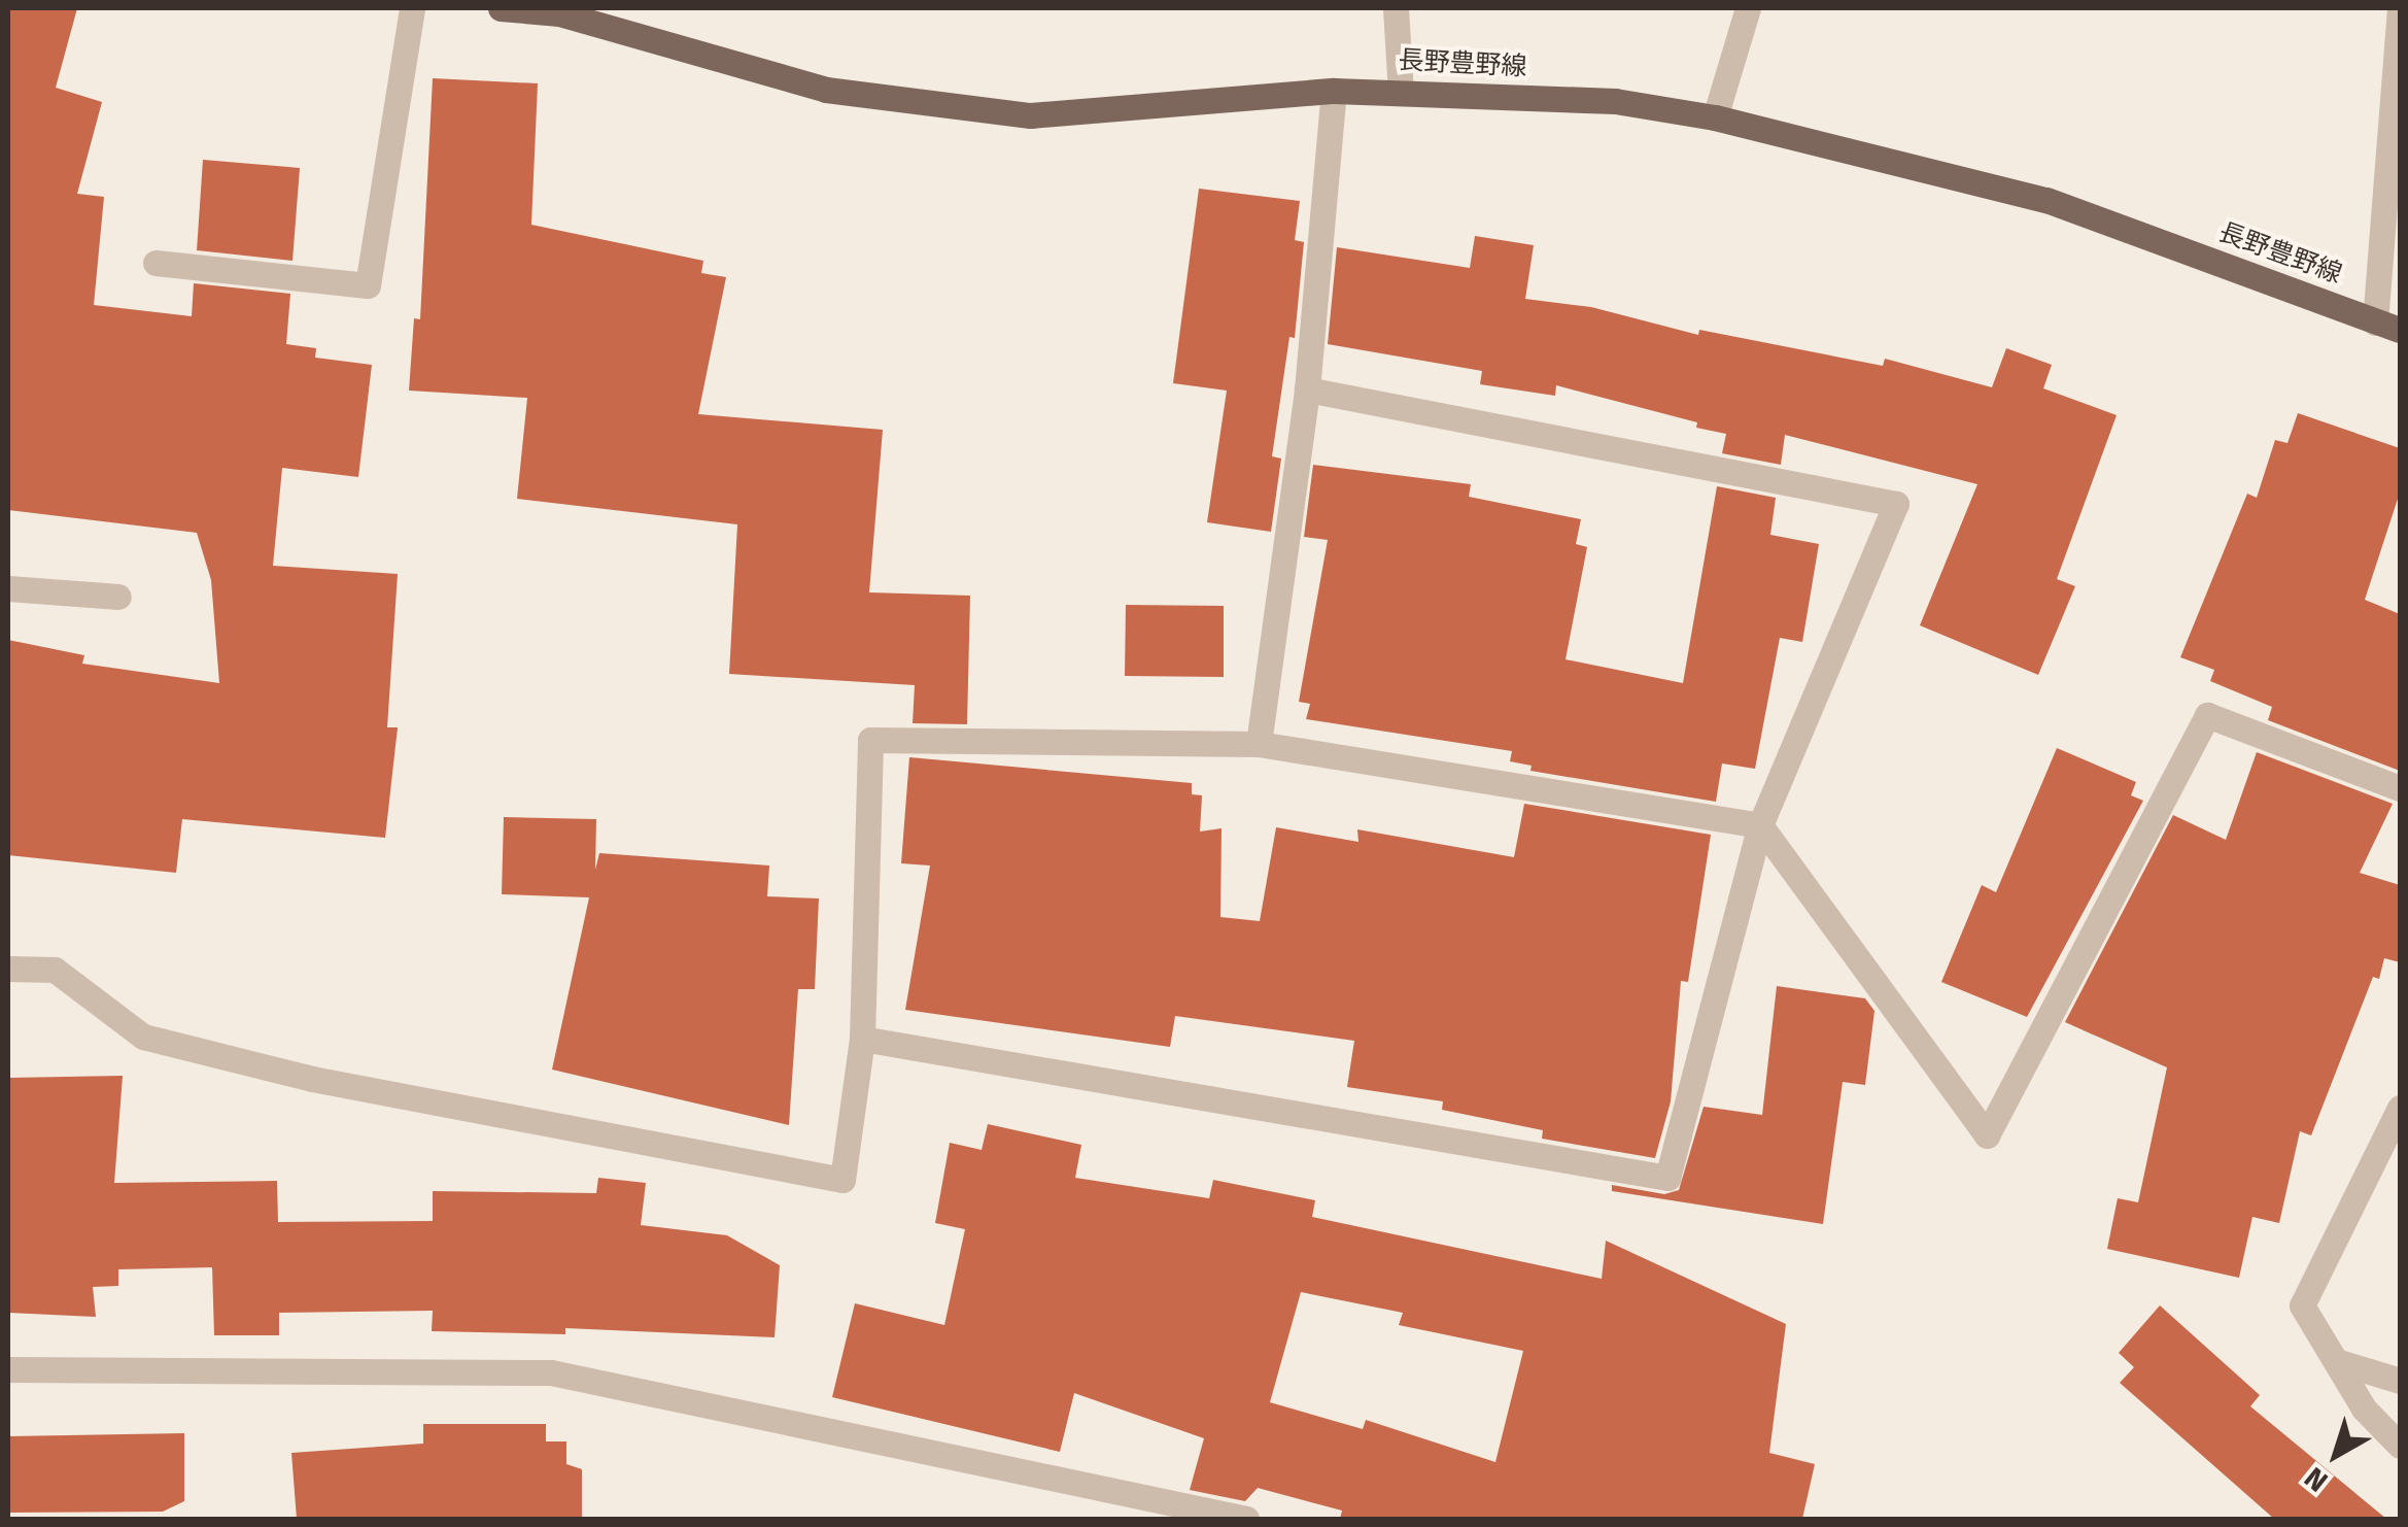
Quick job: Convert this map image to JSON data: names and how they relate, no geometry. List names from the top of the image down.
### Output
{
  "streets": {
    "main road": ["長野豊野線"]
  },
  "north": "bottom left"
}
